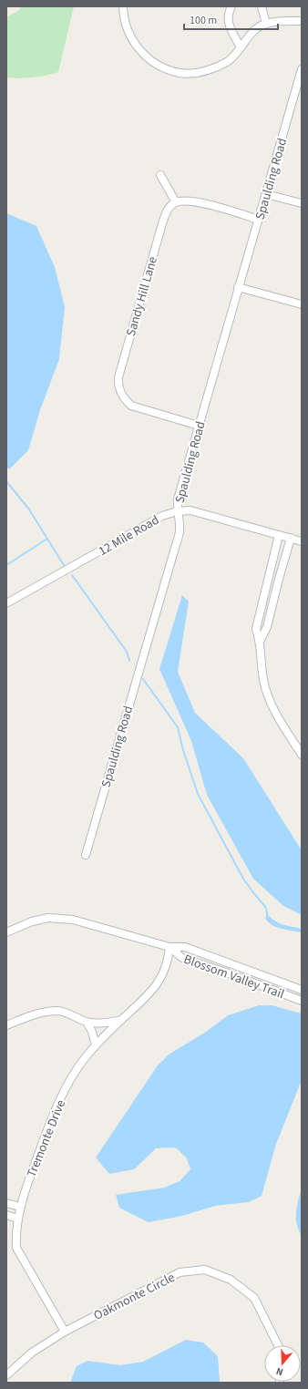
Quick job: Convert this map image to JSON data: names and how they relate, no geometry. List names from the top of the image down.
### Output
{
  "streets": {
    "street": [
      "Spaulding Road",
      "Sandy Hill Lane",
      "12 Mile Road",
      "Blossom Valley Trail",
      "Tremonte Drive",
      "Oakmonte Circle"
    ]
  },
  "crossings": [
    ["Spaulding Road", "Sandy Hill Lane"],
    ["Spaulding Road", "12 Mile Road"],
    ["Blossom Valley Trail", "Tremonte Drive"],
    ["Tremonte Drive", "Oakmonte Circle"]
  ],
  "scale_bar": "100 m",
  "north": "bottom"
}
